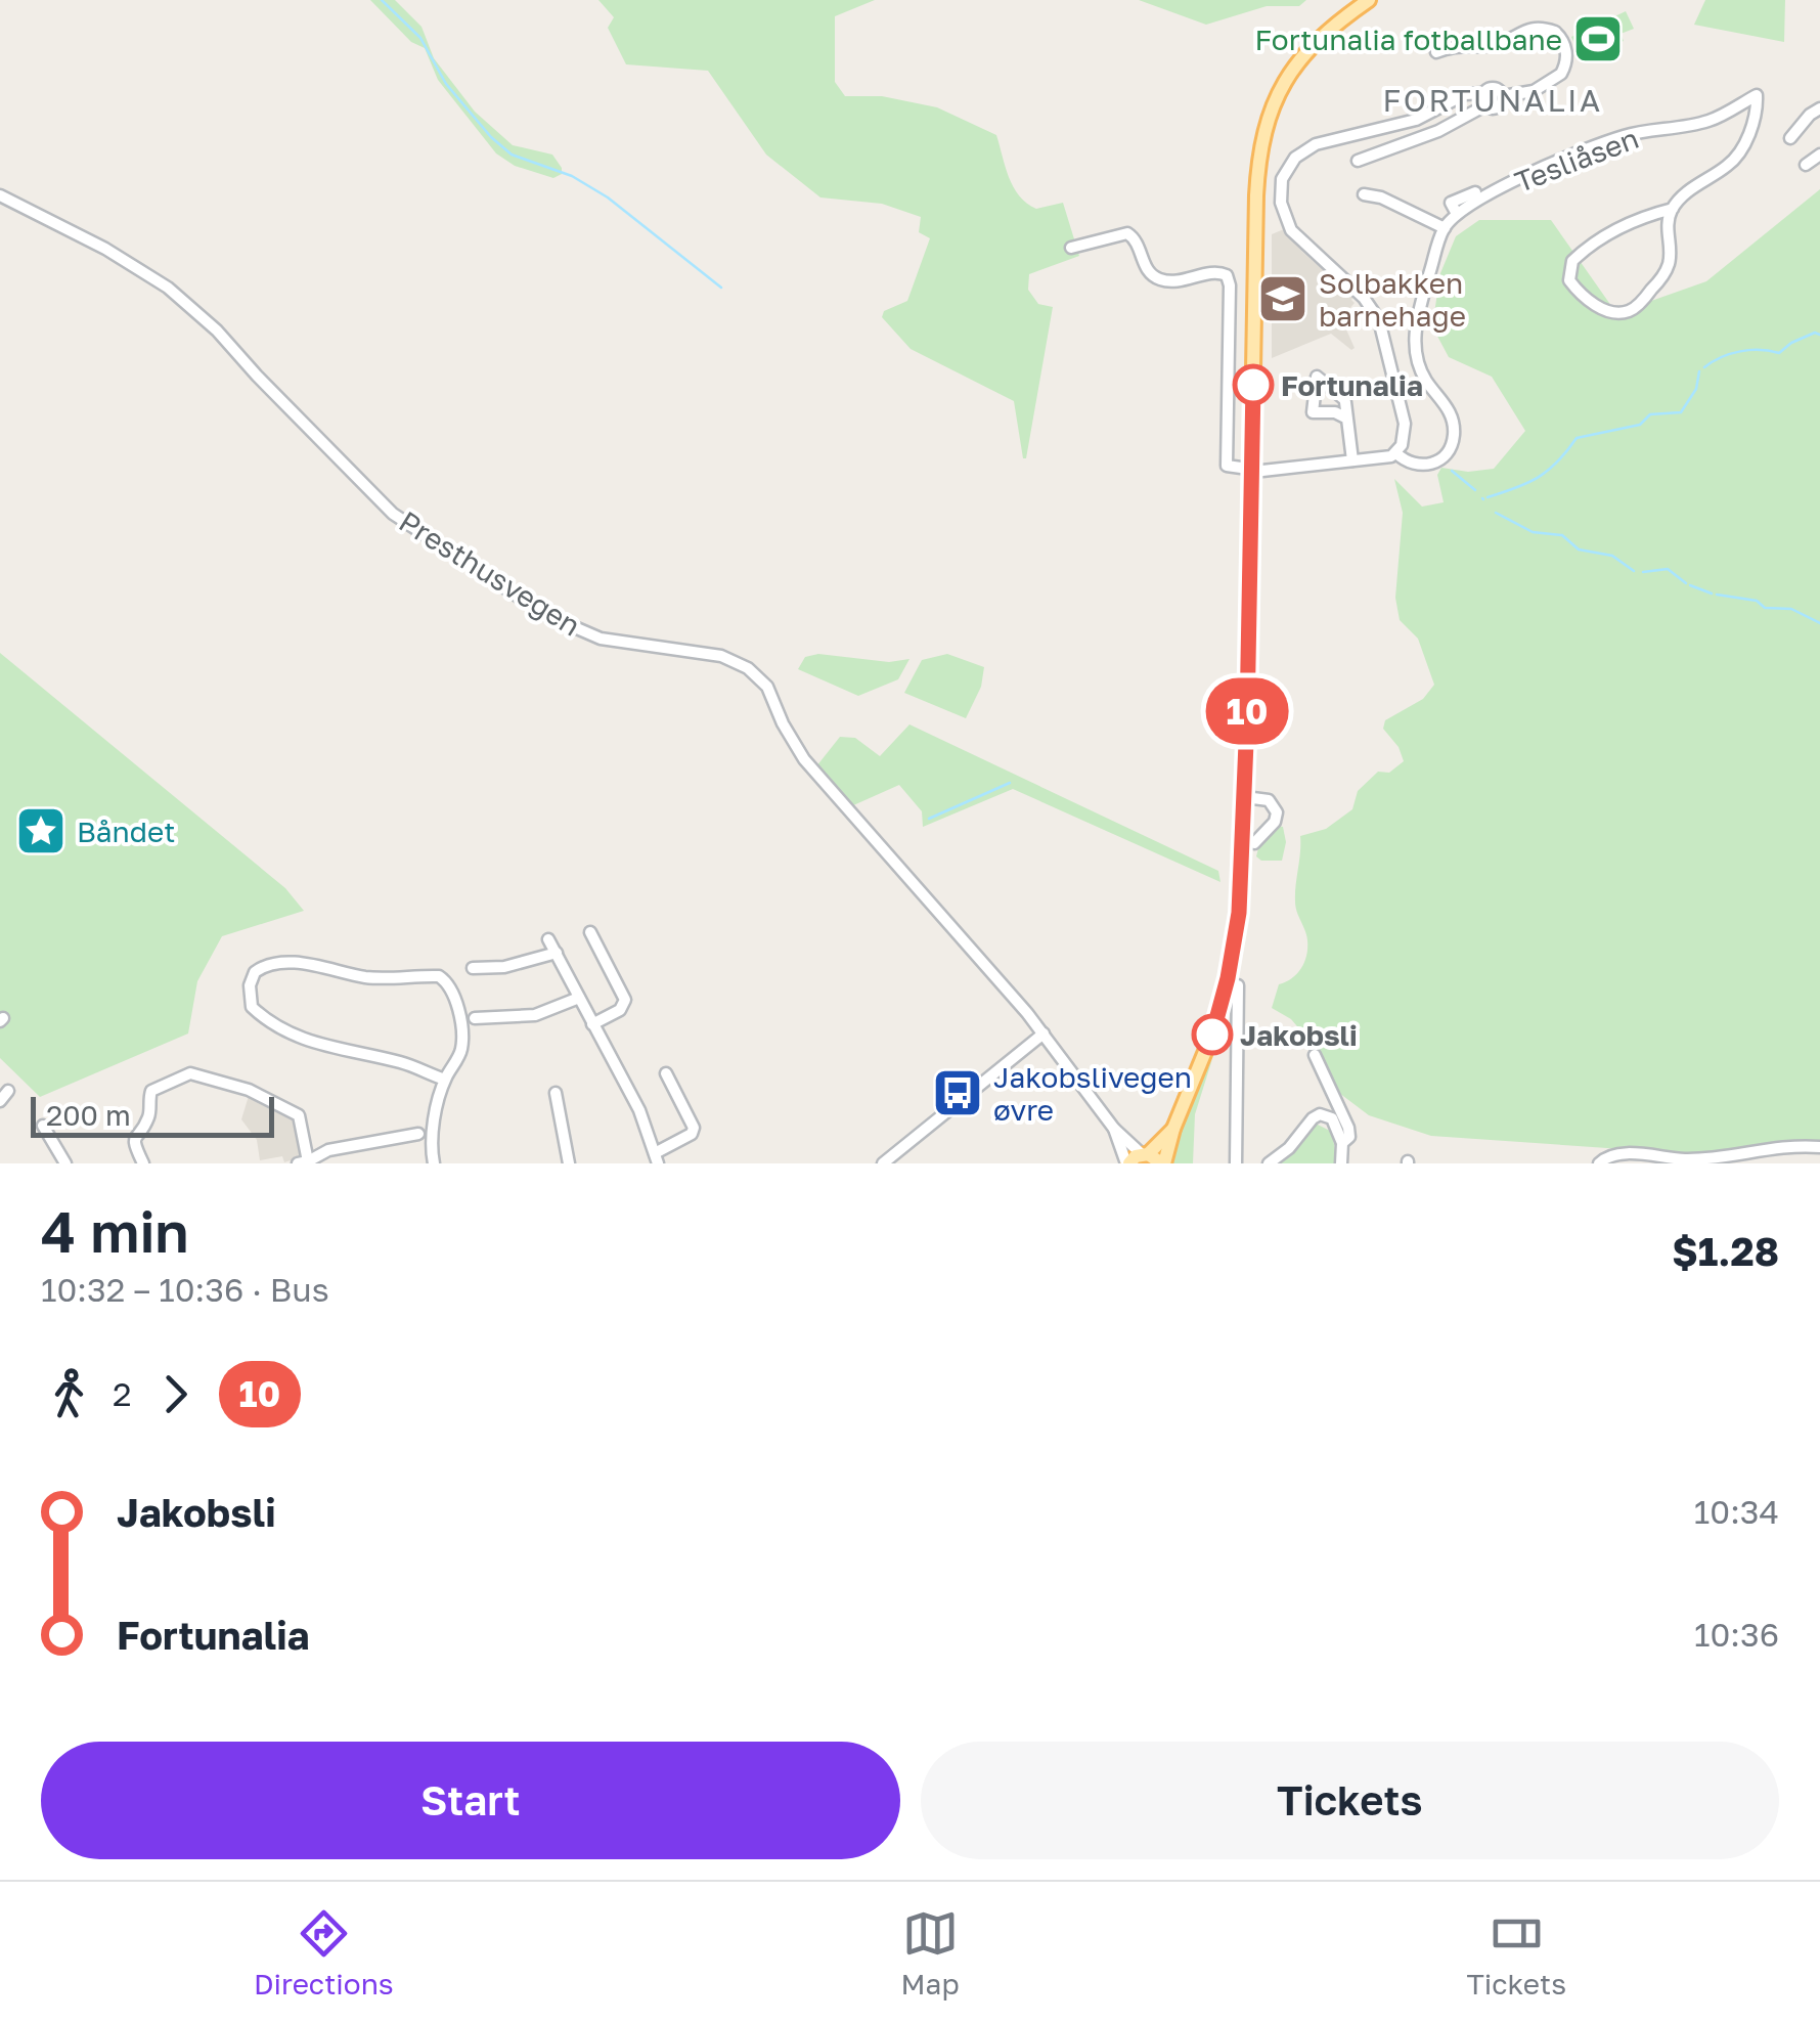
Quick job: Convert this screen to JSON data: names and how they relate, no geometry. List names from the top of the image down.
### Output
{
  "streets": {
    "street": ["Tesliåsen", "Presthusvegen"]
  },
  "districts": ["FORTUNALIA"],
  "places": {
    "sports": ["Fortunalia fotballbane"],
    "school or university": ["Solbakken barnehage"],
    "other": ["Fortunalia", "Jakobsli"],
    "place": ["Båndet"],
    "bus stop": ["Jakobslivegen øvre"]
  },
  "lines": ["bus line 10"],
  "scale_bar": "200 m",
  "page": {
    "on_map": "10",
    "scale": "200 m",
    "heading": ["4 min", "10:32 – 10:36 · Bus", "$1.28"],
    "legs": ["2", "10"],
    "list": [
      {
        "name": "Jakobsli",
        "value": "10:34"
      },
      {
        "name": "Fortunalia",
        "value": "10:36"
      }
    ],
    "buttons": ["Start", "Tickets"],
    "tabs": ["Directions", "Map", "Tickets"]
  }
}
